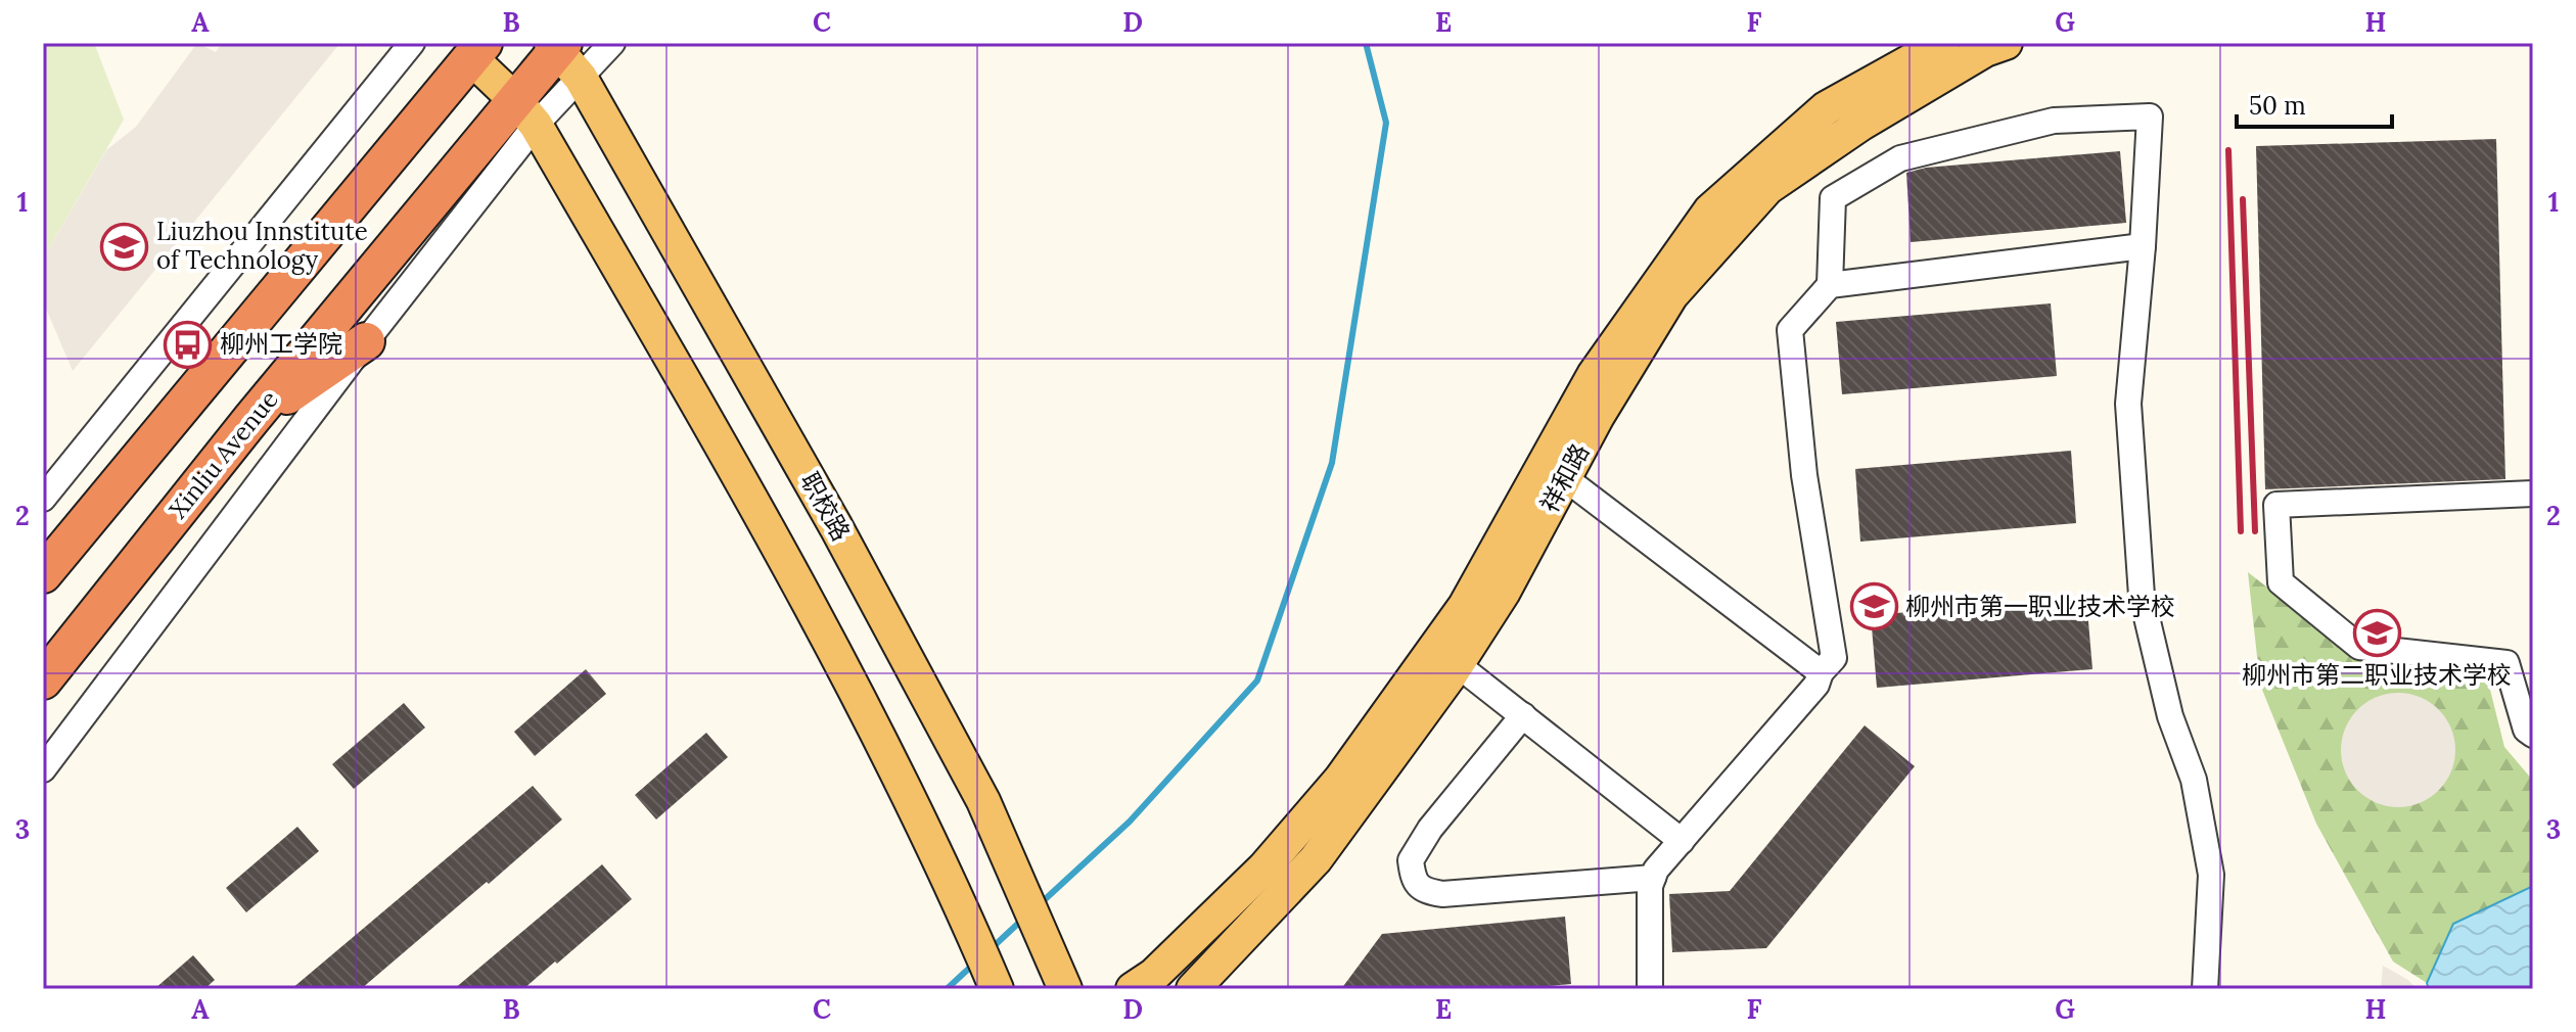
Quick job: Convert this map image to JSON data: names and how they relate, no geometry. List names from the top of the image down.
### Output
{
  "streets": {
    "highway": ["Xinliu Avenue"],
    "main road": ["祥和路", "职校路"]
  },
  "crossings": [
    ["Xinliu Avenue", "职校路"]
  ],
  "places": {
    "school or university": ["Liuzhou Innstitute of Technology", "柳州市第一职业技术学校", "柳州市第二职业技术学校"],
    "bus stop": ["柳州工学院"]
  },
  "scale_bar": "50 m",
  "grid": {
    "columns": [
      "A",
      "B",
      "C",
      "D",
      "E",
      "F",
      "G",
      "H"
    ],
    "rows": ["1", "2", "3"]
  }
}
